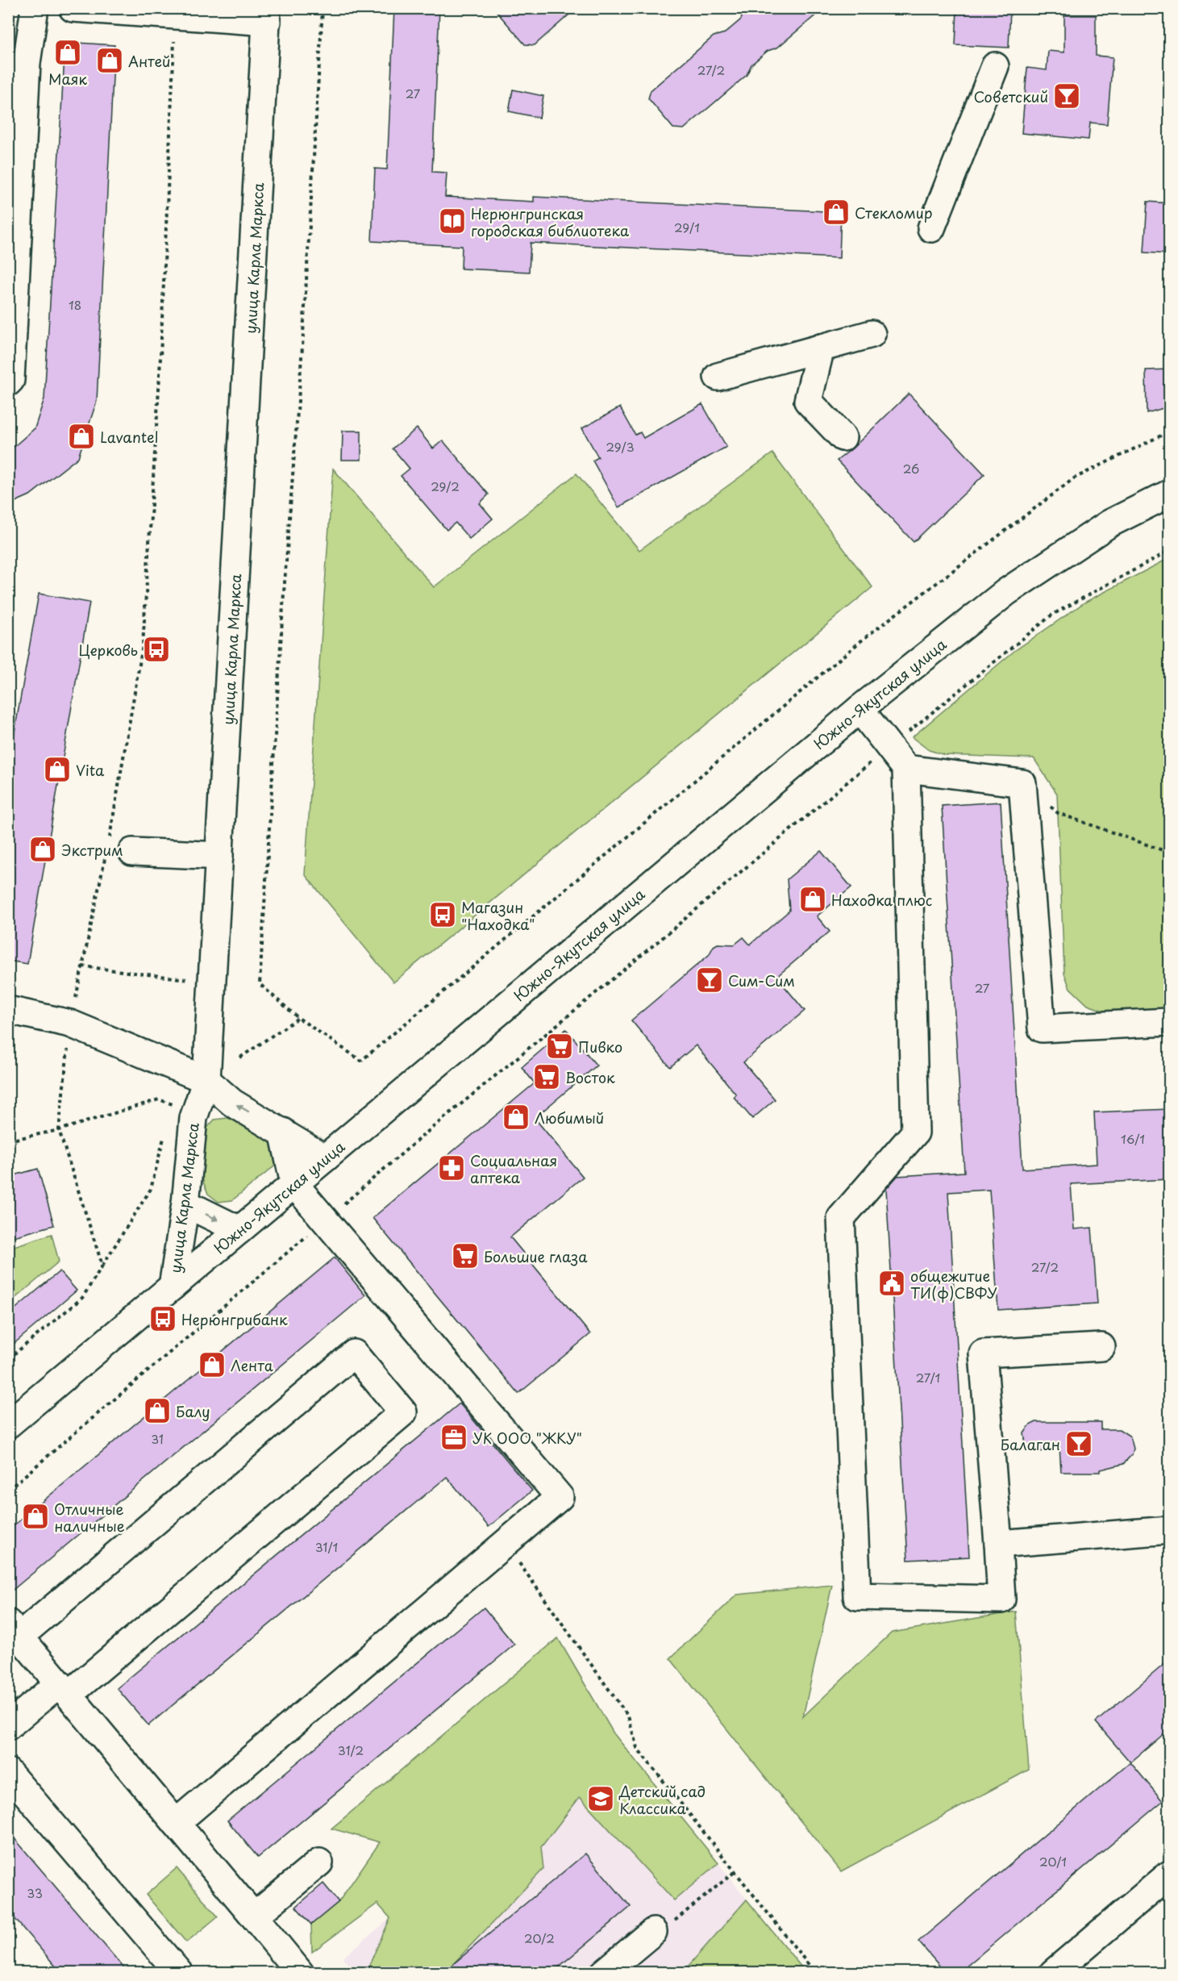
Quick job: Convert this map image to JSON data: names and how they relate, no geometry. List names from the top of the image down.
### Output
{
  "streets": {
    "street": ["улица Карла Маркса", "Южно-Якутская улица"]
  },
  "crossings": [
    ["улица Карла Маркса", "Южно-Якутская улица"]
  ],
  "places": {
    "shop": [
      "Маяк",
      "Антей",
      "Стекломир",
      "Lavantel",
      "Vita",
      "Экстрим",
      "Находка плюс",
      "Любимый",
      "Лента",
      "Балу",
      "Отличные наличные"
    ],
    "bar": ["Советский", "Сим-Сим", "Балаган"],
    "library": ["Нерюнгринская городская библиотека"],
    "bus stop": ["Церковь", "Магазин \"Находка\"", "Нерюнгрибанк"],
    "supermarket": ["Пивко", "Восток", "Большие глаза"],
    "pharmacy": ["Социальная аптека"],
    "public building": ["общежитие ТИ(ф)СВФУ"],
    "office": ["УК ООО \"ЖКУ\""],
    "school or university": ["Детский сад Классика"]
  },
  "house_numbers": [
    "27/2",
    "27",
    "29/1",
    "18",
    "29/3",
    "26",
    "29/2",
    "27",
    "16/1",
    "27/2",
    "27/1",
    "31",
    "31/1",
    "31/2",
    "20/1",
    "33",
    "20/2"
  ]
}
